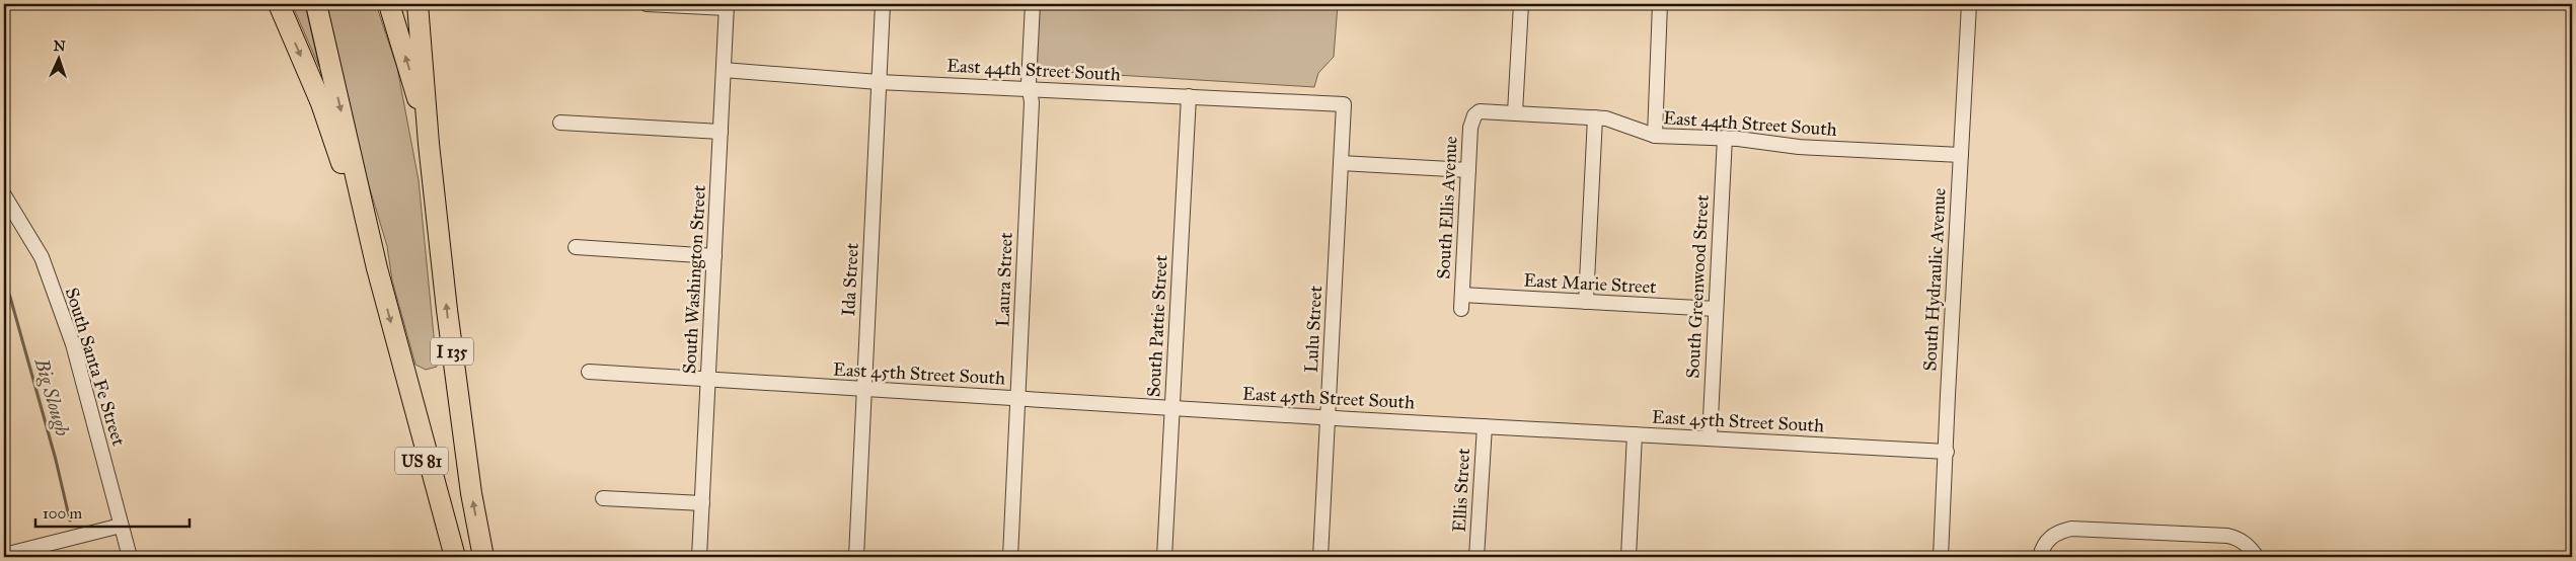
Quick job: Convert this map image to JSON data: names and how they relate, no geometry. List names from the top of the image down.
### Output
{
  "streets": {
    "highway": ["I 135", "US 81"],
    "street": [
      "East 44th Street South",
      "South Ellis Avenue",
      "South Washington Street",
      "Ida Street",
      "Laura Street",
      "South Hydraulic Avenue",
      "East Marie Street",
      "South Greenwood Street",
      "South Pattie Street",
      "Lulu Street",
      "South Santa Fe Street",
      "East 45th Street South",
      "Ellis Street"
    ]
  },
  "crossings": [
    ["East 44th Street South", "South Ellis Avenue"],
    ["East 44th Street South", "South Washington Street"],
    ["East 44th Street South", "Ida Street"],
    ["East 44th Street South", "Laura Street"],
    ["East 44th Street South", "South Hydraulic Avenue"],
    ["East 44th Street South", "South Greenwood Street"],
    ["East 44th Street South", "South Pattie Street"],
    ["East 44th Street South", "Lulu Street"],
    ["South Ellis Avenue", "East Marie Street"],
    ["South Washington Street", "East 45th Street South"],
    ["Ida Street", "East 45th Street South"],
    ["Laura Street", "East 45th Street South"],
    ["South Hydraulic Avenue", "East 45th Street South"],
    ["East Marie Street", "South Greenwood Street"],
    ["South Greenwood Street", "East 45th Street South"],
    ["South Pattie Street", "East 45th Street South"],
    ["Lulu Street", "East 45th Street South"],
    ["East 45th Street South", "Ellis Street"]
  ],
  "water": ["Big Slough"],
  "scale_bar": "100 m",
  "north": "top"
}
